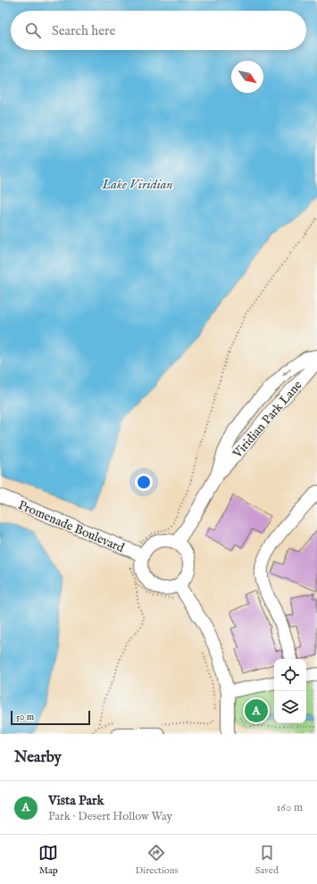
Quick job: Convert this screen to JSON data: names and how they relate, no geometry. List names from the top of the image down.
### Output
{
  "streets": {
    "street": ["Viridian Park Lane", "Promenade Boulevard"]
  },
  "crossings": [
    ["Viridian Park Lane", "Promenade Boulevard"]
  ],
  "water": ["Lake Viridian"],
  "scale_bar": "50 m",
  "north": "bottom right",
  "page": {
    "search": "Search here",
    "pins": "A",
    "scale": "50 m",
    "heading": "Nearby",
    "list": [
      {
        "mark": "A",
        "name": "Vista Park",
        "note": "Park · Desert Hollow Way",
        "value": "160 m"
      }
    ],
    "nav": ["Map", "Directions", "Saved"]
  }
}
